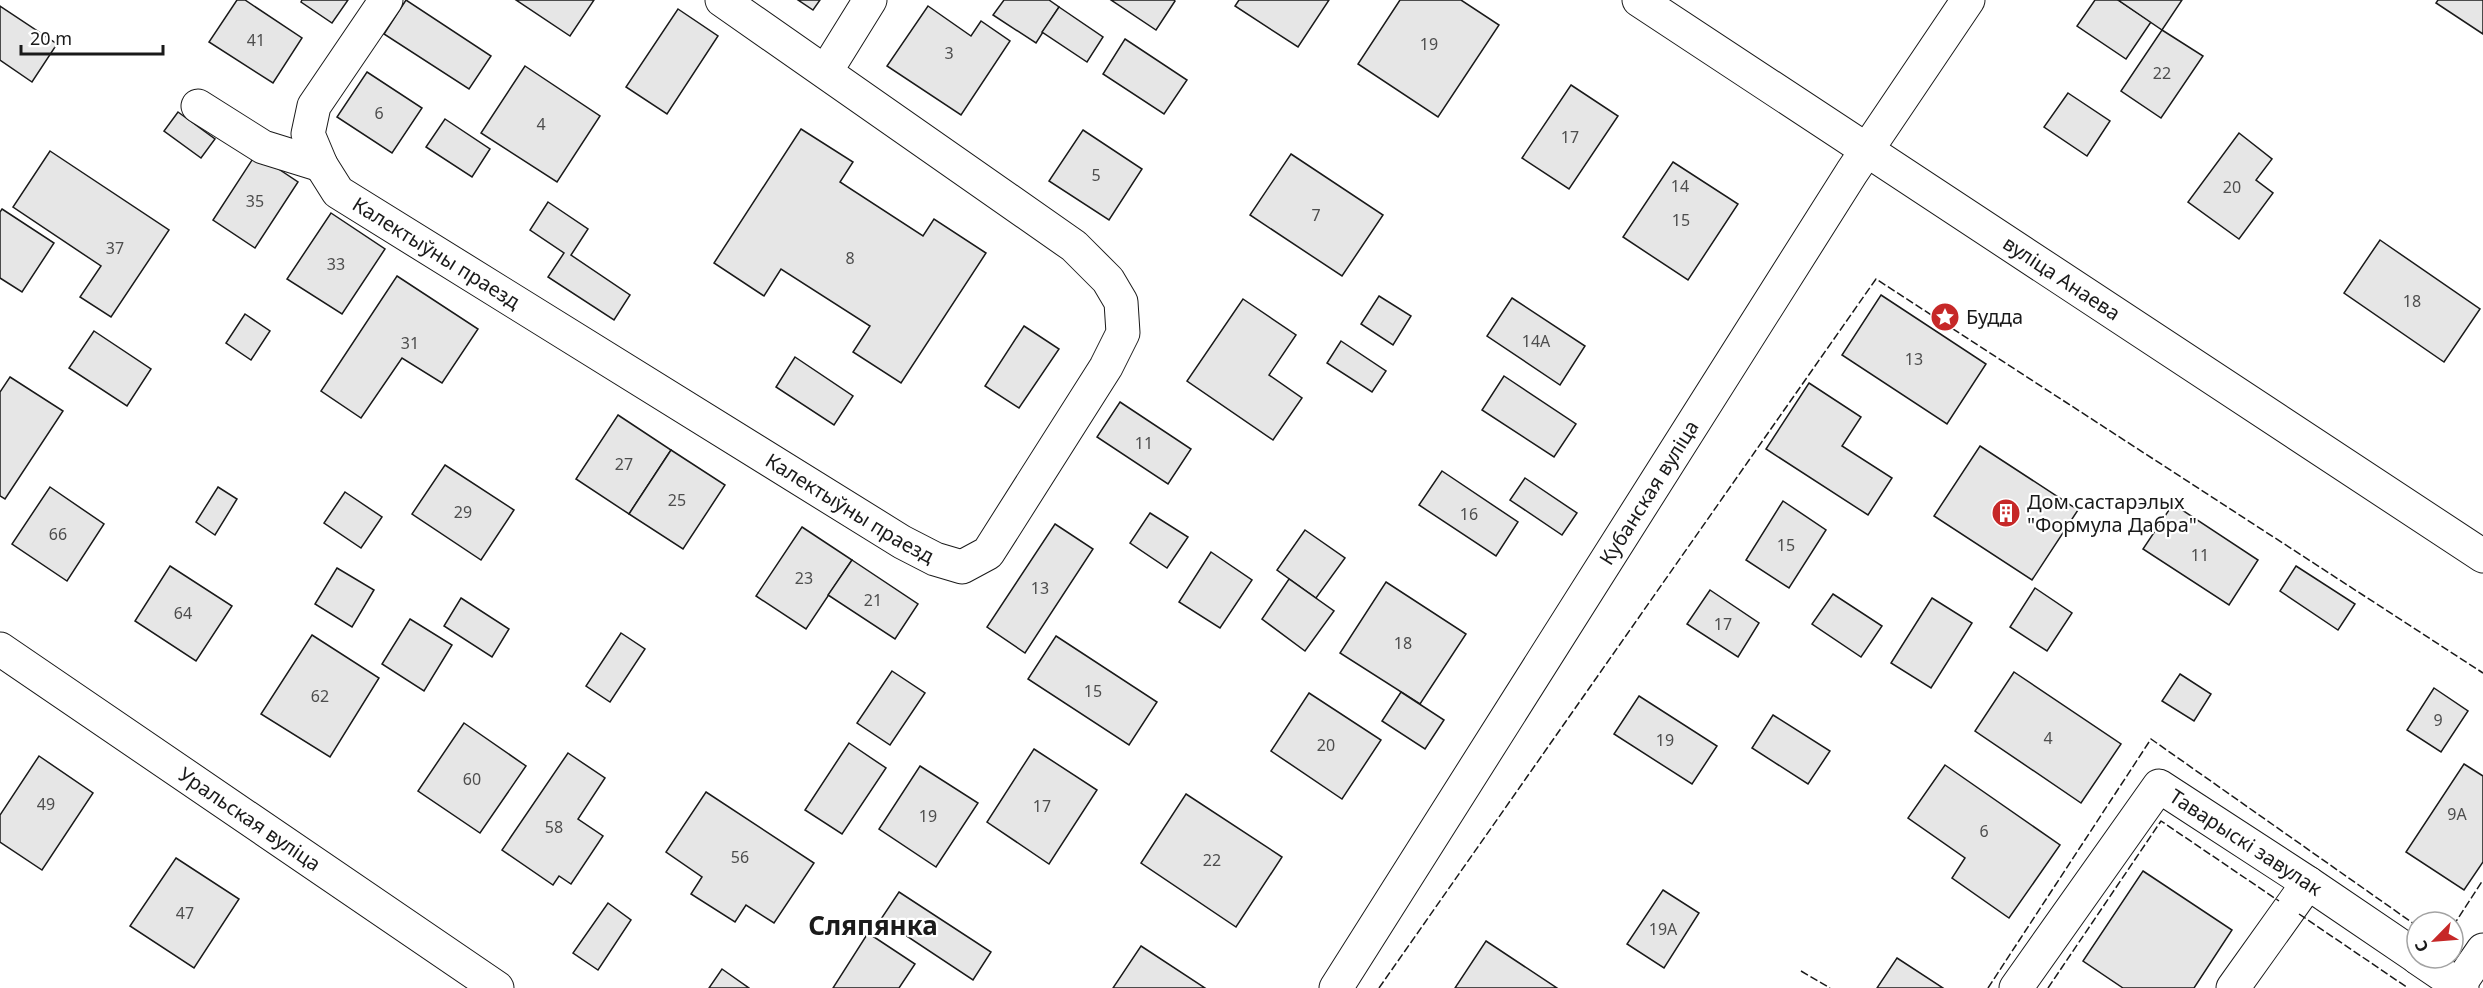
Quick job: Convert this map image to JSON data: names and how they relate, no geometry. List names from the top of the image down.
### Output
{
  "streets": {
    "street": [
      "Калектыўны праезд",
      "вуліца Анаева",
      "Кубанская вуліца",
      "Уральская вуліца",
      "Таварыскі завулак"
    ]
  },
  "crossings": [
    ["вуліца Анаева", "Кубанская вуліца"]
  ],
  "districts": ["Сляпянка"],
  "places": {
    "place": ["Будда"],
    "building": ["Дом састарэлых \"Формула Дабра\""]
  },
  "house_numbers": [
    "41",
    "19",
    "3",
    "22",
    "6",
    "4",
    "17",
    "5",
    "14",
    "20",
    "35",
    "7",
    "15",
    "37",
    "8",
    "33",
    "18",
    "14А",
    "31",
    "13",
    "11",
    "27",
    "25",
    "29",
    "16",
    "66",
    "15",
    "11",
    "23",
    "13",
    "21",
    "64",
    "17",
    "18",
    "15",
    "62",
    "9",
    "4",
    "19",
    "20",
    "60",
    "49",
    "17",
    "9А",
    "19",
    "58",
    "6",
    "56",
    "22",
    "47",
    "19А"
  ],
  "scale_bar": "20 m",
  "north": "bottom left"
}
